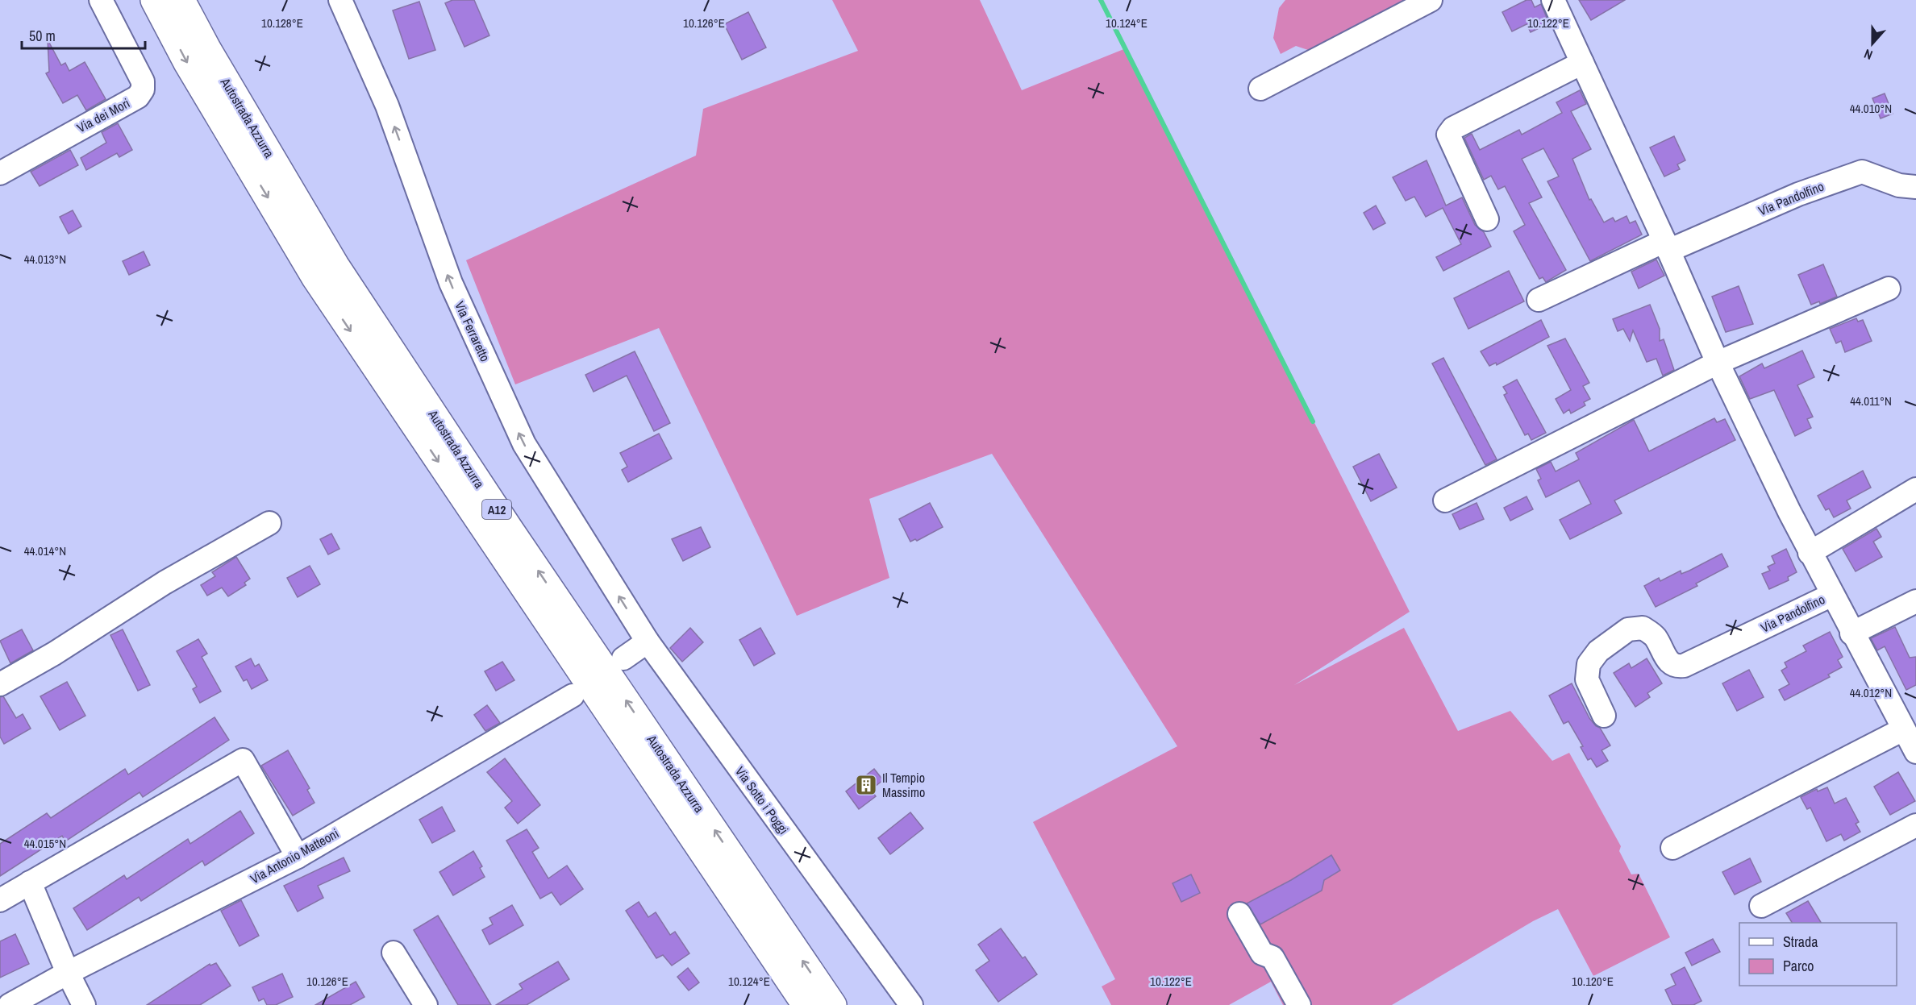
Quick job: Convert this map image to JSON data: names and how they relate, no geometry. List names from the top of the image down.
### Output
{
  "streets": {
    "highway": ["Autostrada Azzurra", "A12"],
    "street": [
      "Via dei Mori",
      "Via Pandolfino",
      "Via Ferraretto",
      "Via Sotto i Poggi",
      "Via Antonio Matteoni"
    ]
  },
  "crossings": [
    ["Via Ferraretto", "Via Sotto i Poggi"]
  ],
  "one_way": ["Via Ferraretto"],
  "places": {
    "building": ["Il Tempio Massimo"]
  },
  "legend": ["Strada", "Parco"],
  "scale_bar": "50 m",
  "north": "bottom",
  "coordinates": [
    "10.128°E",
    "10.126°E",
    "10.124°E",
    "10.122°E",
    "44.010°N",
    "44.013°N",
    "44.011°N",
    "44.014°N",
    "44.012°N",
    "44.015°N",
    "10.120°E"
  ]
}
